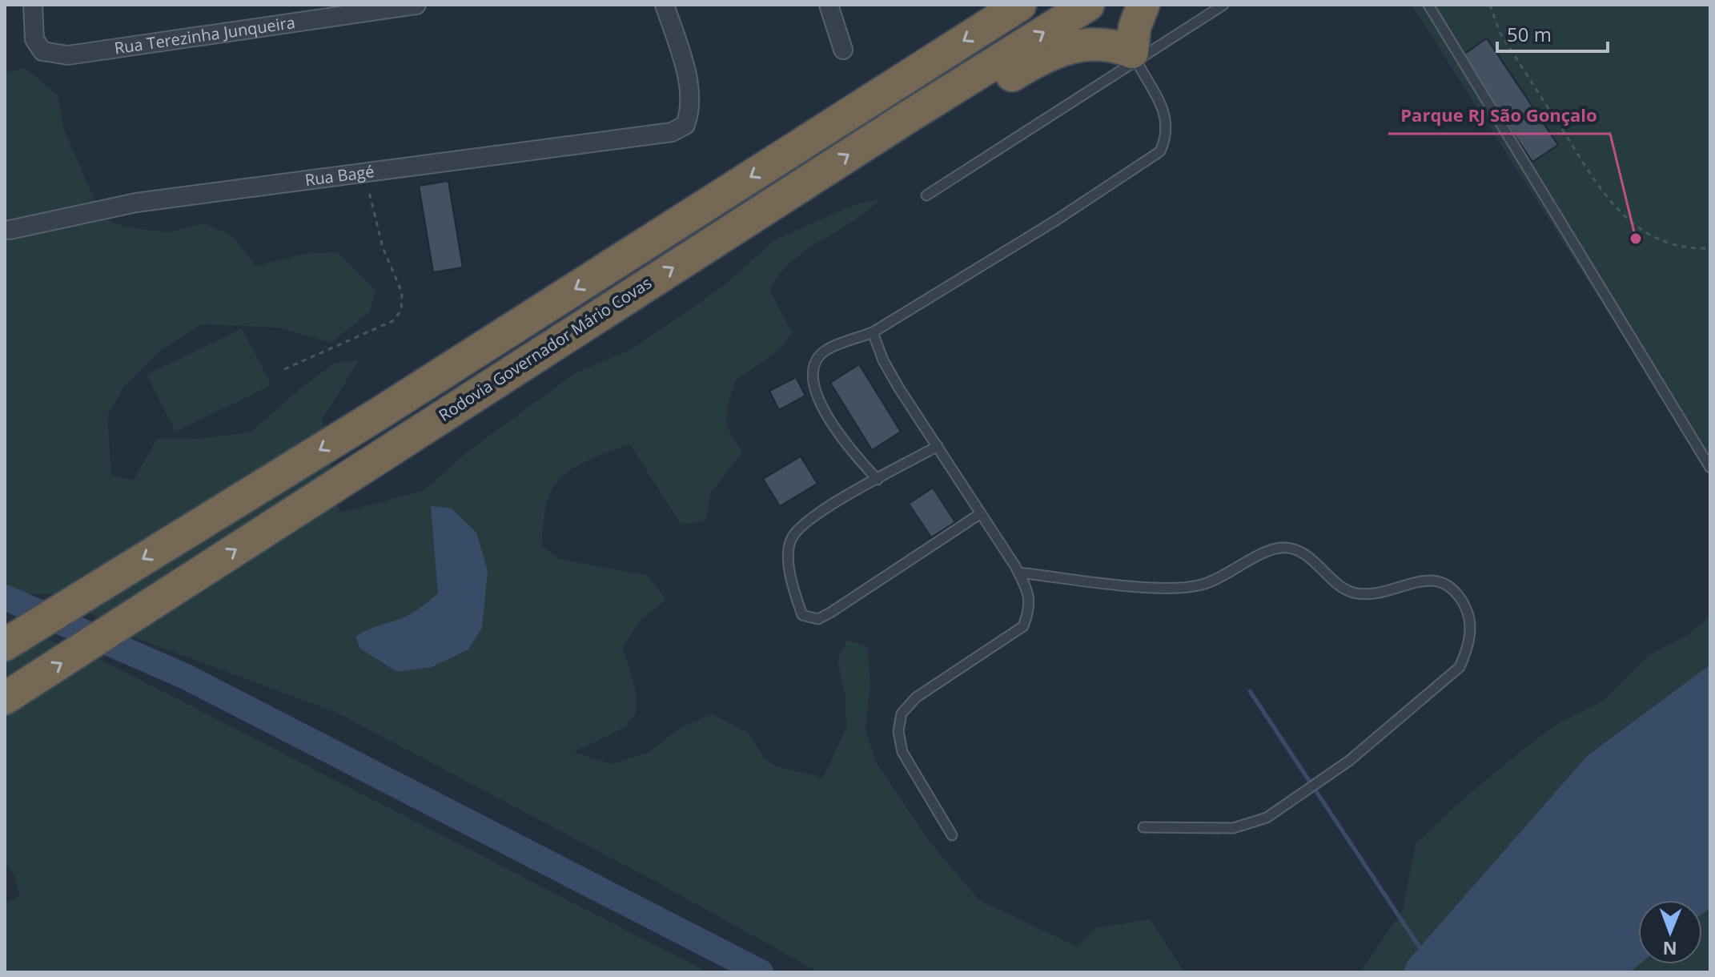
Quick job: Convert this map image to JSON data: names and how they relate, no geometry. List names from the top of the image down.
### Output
{
  "streets": {
    "highway": ["Rodovia Governador Mário Covas"],
    "street": ["Rua Terezinha Junqueira", "Rua Bagé"]
  },
  "places": ["Parque RJ São Gonçalo"],
  "scale_bar": "50 m",
  "north": "bottom"
}
